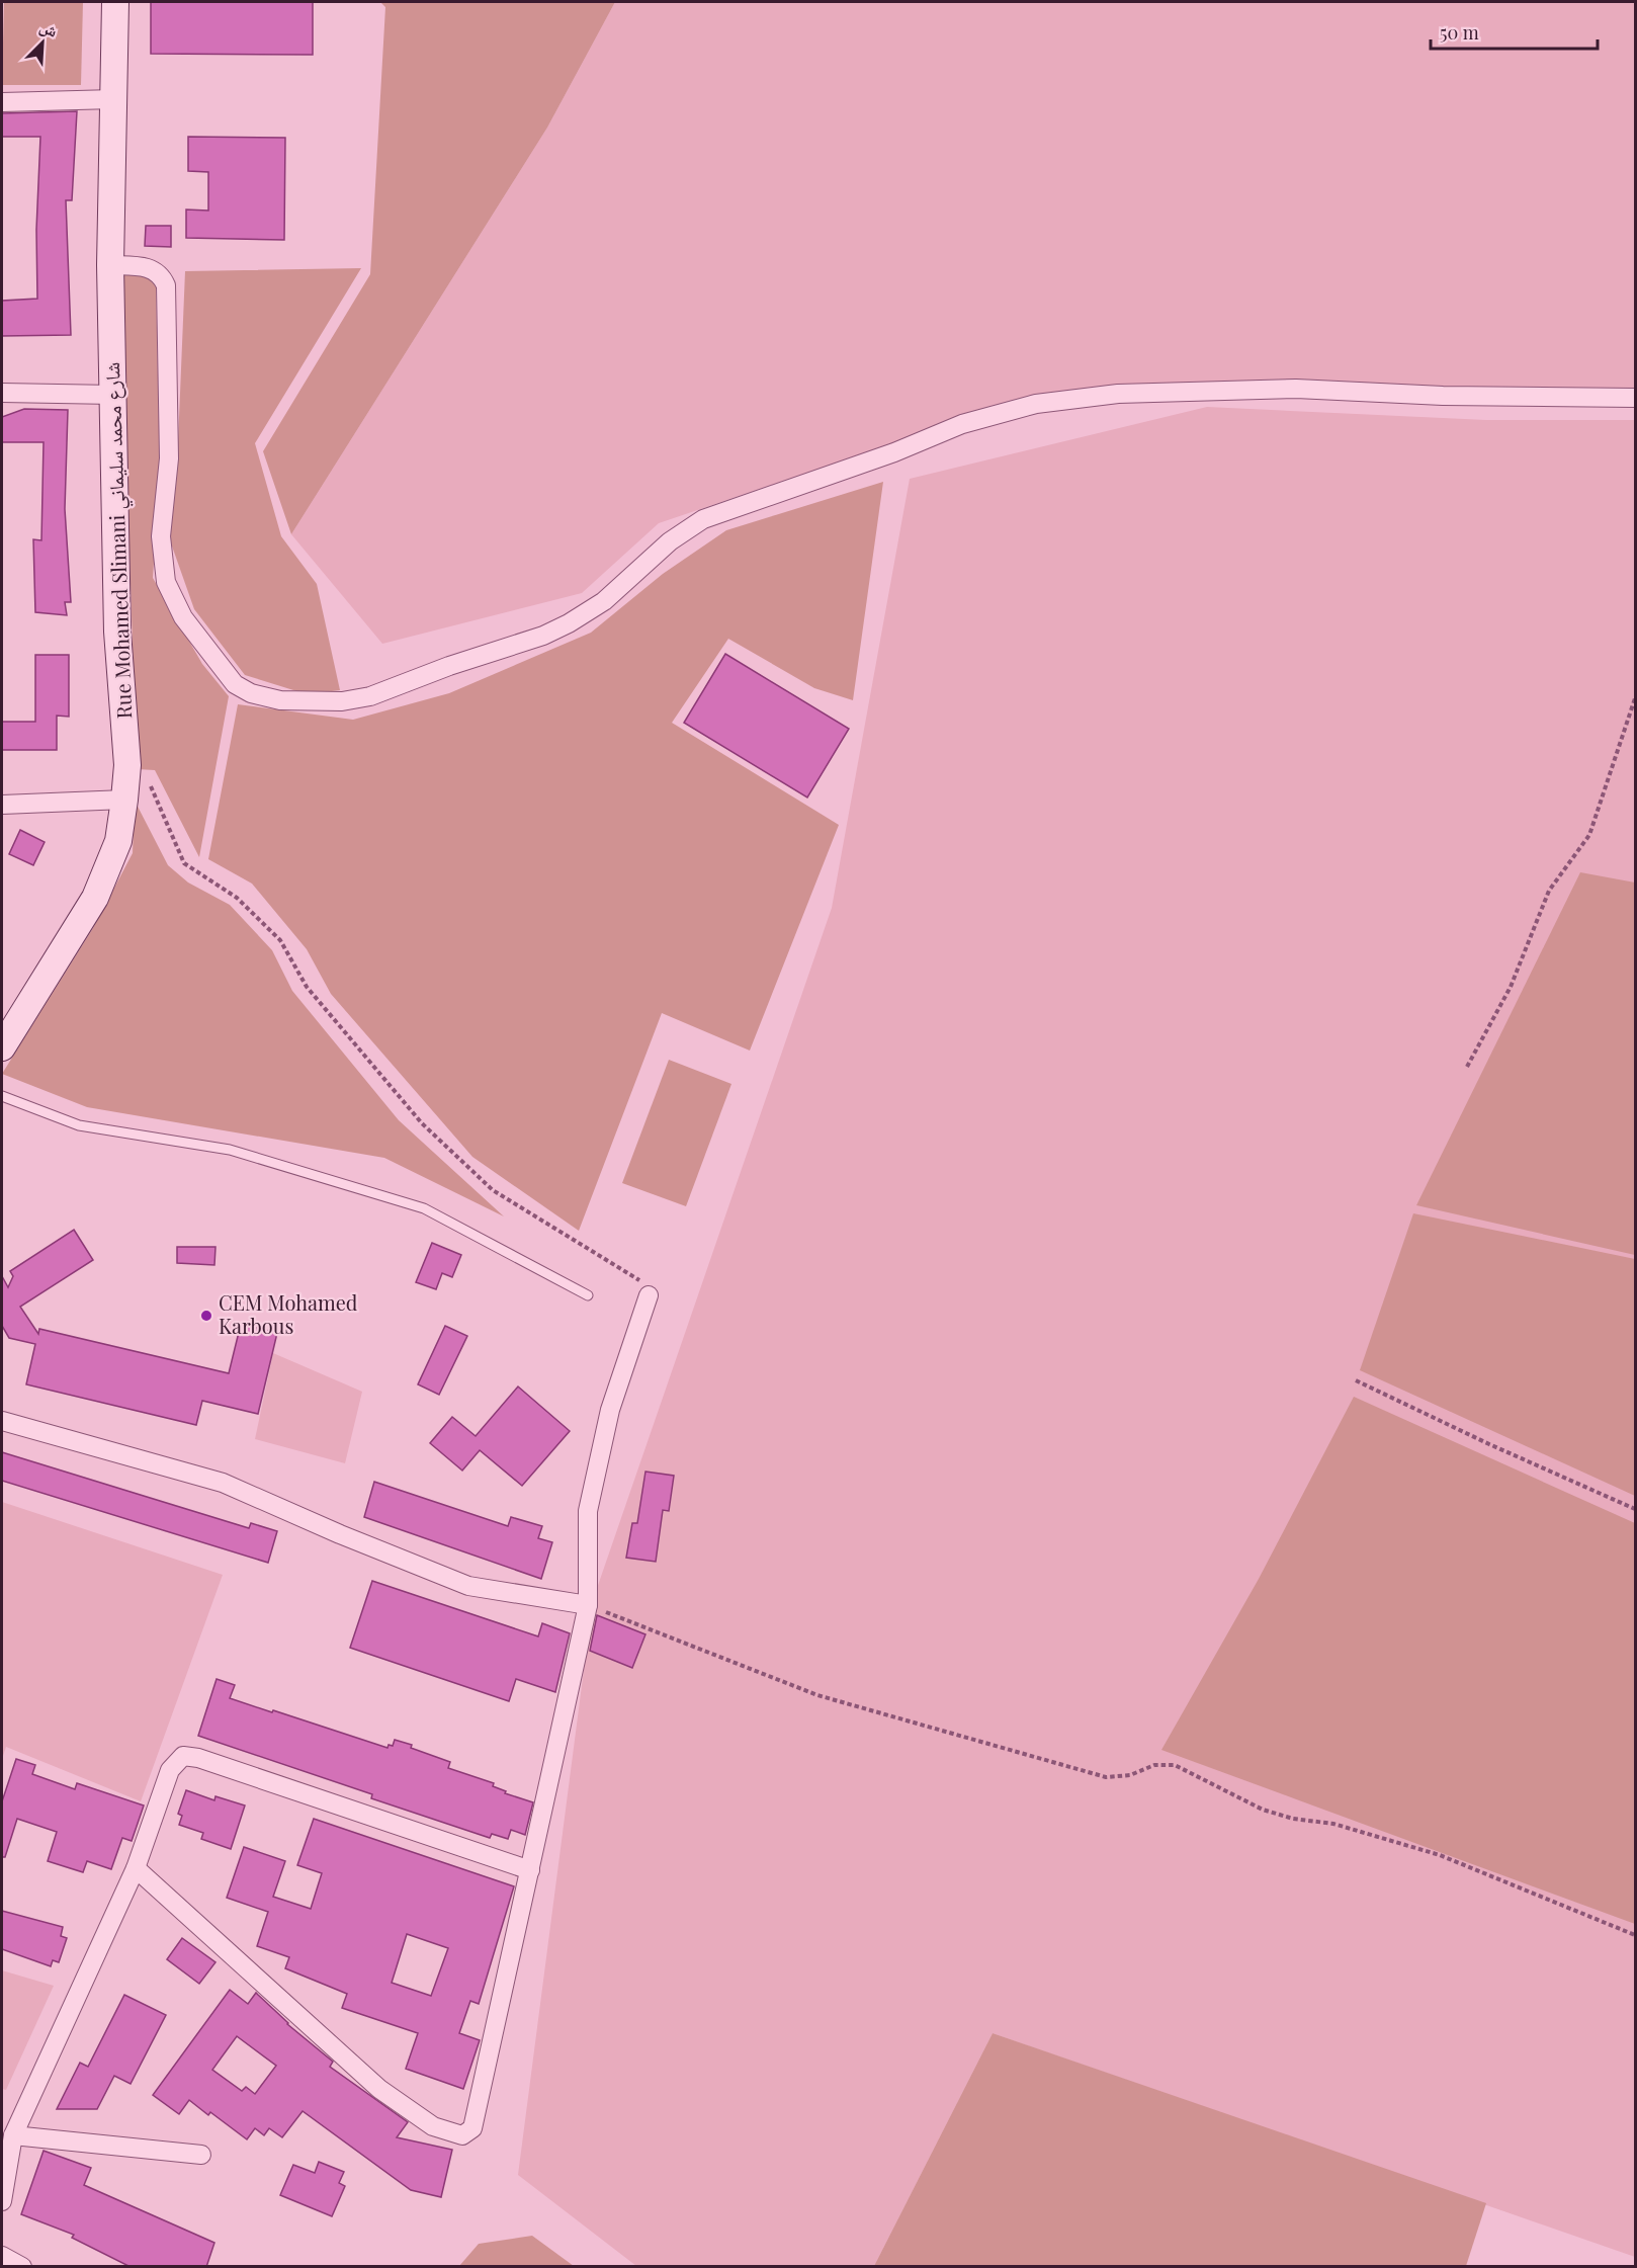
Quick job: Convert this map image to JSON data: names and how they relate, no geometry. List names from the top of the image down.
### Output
{
  "streets": {
    "street": ["Rue Mohamed Slimani شارع محمد سليماني"]
  },
  "places": ["CEM Mohamed Karbous"],
  "scale_bar": "50 m",
  "north": "top right"
}
